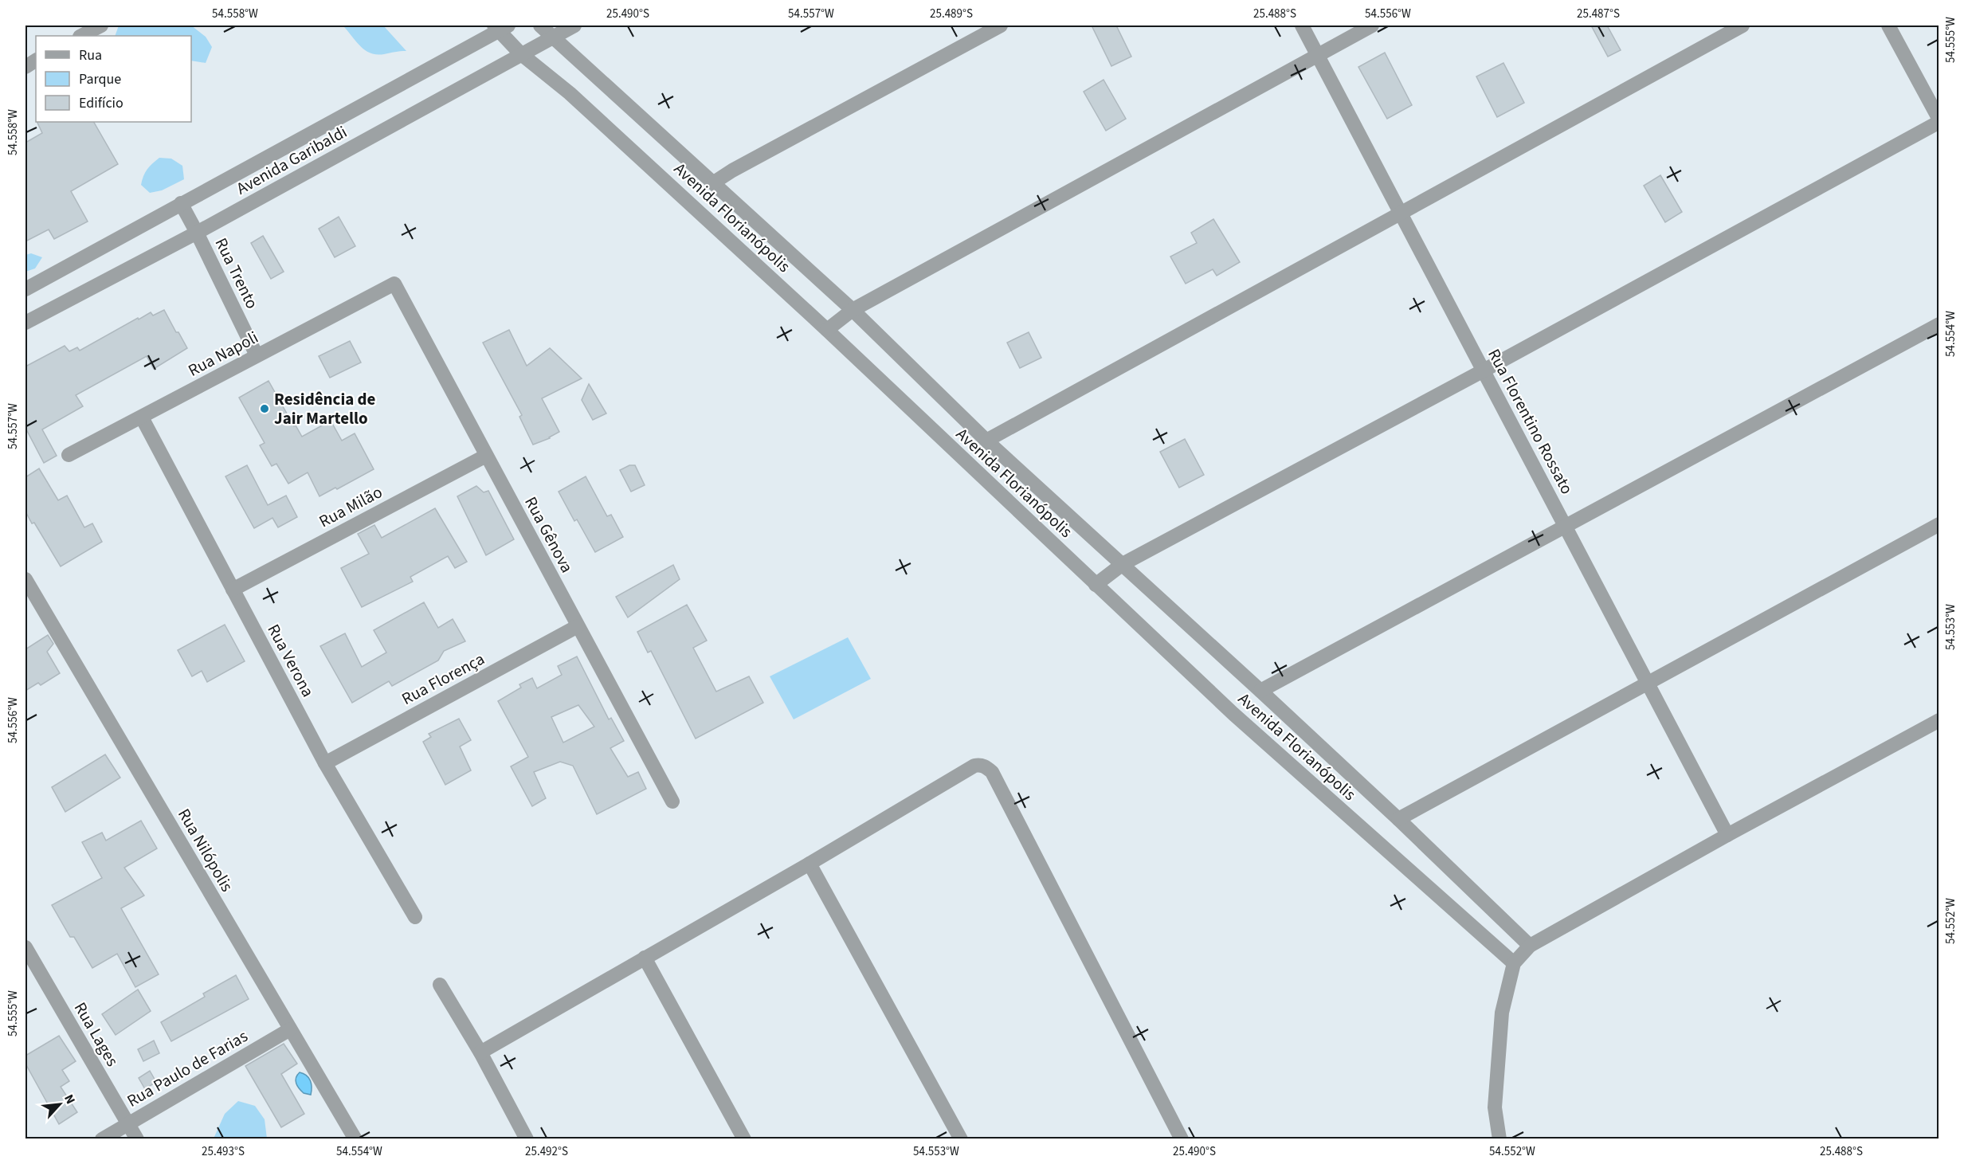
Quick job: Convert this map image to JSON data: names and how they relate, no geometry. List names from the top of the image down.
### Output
{
  "streets": {
    "street": [
      "Avenida Garibaldi",
      "Avenida Florianópolis",
      "Rua Trento",
      "Rua Napoli",
      "Rua Florentino Rossato",
      "Rua Milão",
      "Rua Gênova",
      "Rua Verona",
      "Rua Florença",
      "Rua Nilópolis",
      "Rua Lages",
      "Rua Paulo de Farias"
    ]
  },
  "crossings": [
    ["Avenida Garibaldi", "Avenida Florianópolis"],
    ["Avenida Garibaldi", "Rua Trento"],
    ["Rua Trento", "Rua Napoli"],
    ["Rua Napoli", "Rua Gênova"],
    ["Rua Napoli", "Rua Verona"],
    ["Rua Milão", "Rua Gênova"],
    ["Rua Milão", "Rua Verona"],
    ["Rua Gênova", "Rua Florença"],
    ["Rua Verona", "Rua Florença"],
    ["Rua Nilópolis", "Rua Paulo de Farias"],
    ["Rua Lages", "Rua Paulo de Farias"]
  ],
  "places": ["Residência de Jair Martello"],
  "legend": ["Rua", "Parque", "Edifício"],
  "north": "top right",
  "coordinates": [
    "54.558°W",
    "25.490°S",
    "54.557°W",
    "25.489°S",
    "25.488°S",
    "54.556°W",
    "25.487°S",
    "54.555°W",
    "54.554°W",
    "54.553°W",
    "54.552°W",
    "25.493°S",
    "25.492°S"
  ]
}
